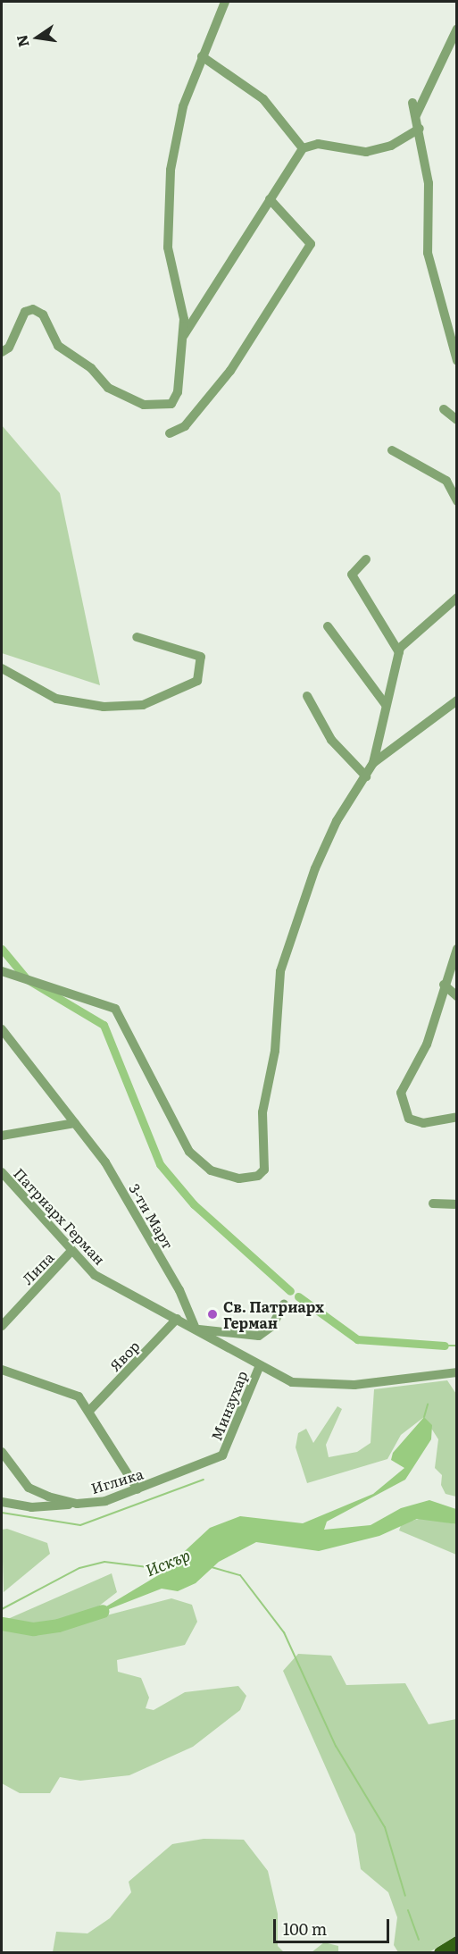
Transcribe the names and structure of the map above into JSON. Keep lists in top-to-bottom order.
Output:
{
  "streets": {
    "street": [
      "Патриарх Герман",
      "3-ти Март",
      "Липа",
      "Явор",
      "Минзухар",
      "Иглика"
    ]
  },
  "crossings": [
    ["Патриарх Герман", "3-ти Март"],
    ["Патриарх Герман", "Липа"],
    ["Патриарх Герман", "Явор"],
    ["Патриарх Герман", "Минзухар"],
    ["Минзухар", "Иглика"]
  ],
  "water": ["Искър"],
  "places": ["Св. Патриарх Герман"],
  "scale_bar": "100 m",
  "north": "left"
}
